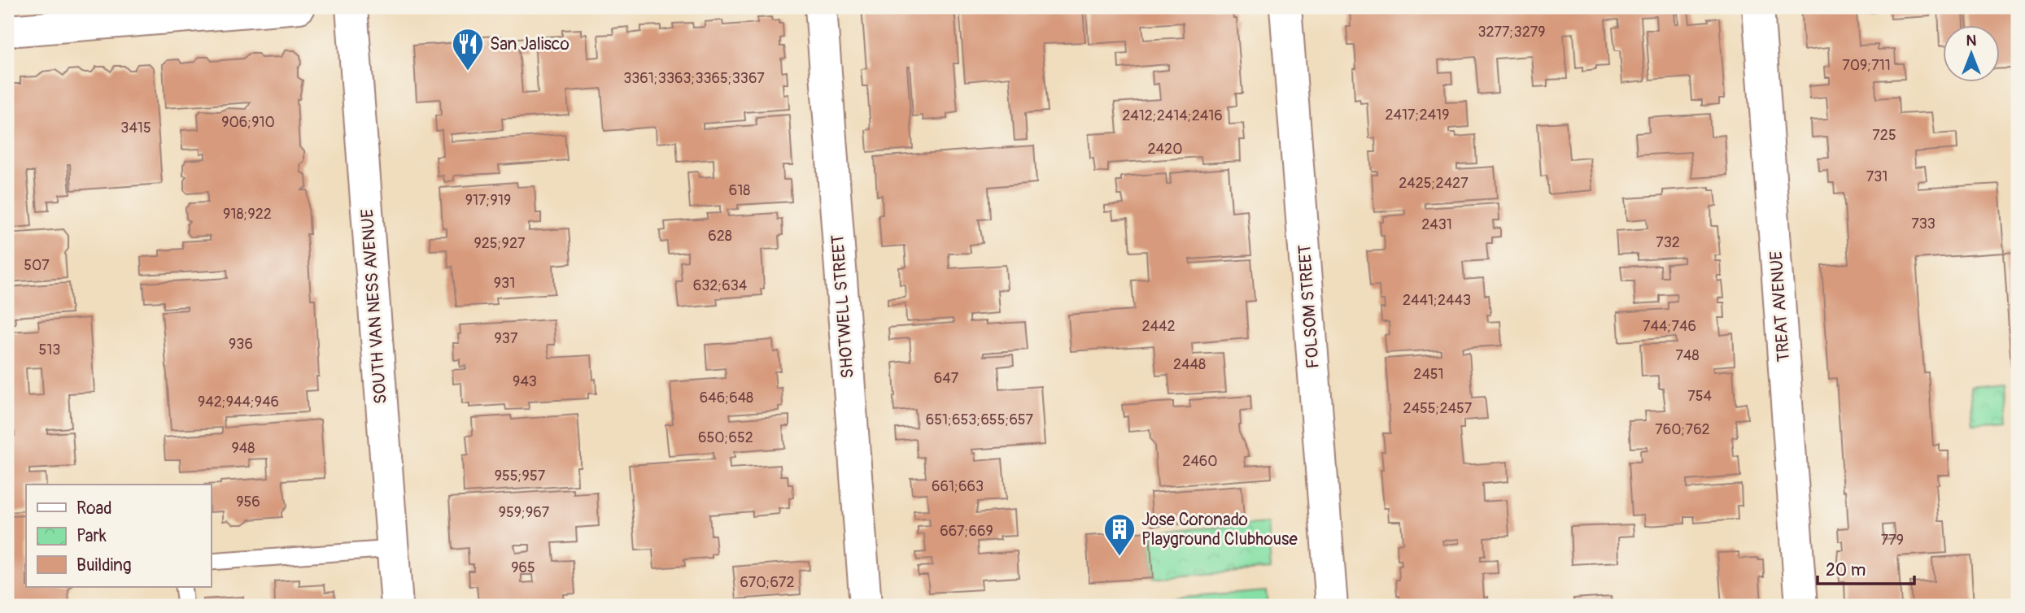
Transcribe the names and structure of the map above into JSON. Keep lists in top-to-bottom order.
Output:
{
  "streets": {
    "street": [
      "SOUTH VAN NESS AVENUE",
      "SHOTWELL STREET",
      "FOLSOM STREET",
      "TREAT AVENUE"
    ]
  },
  "places": {
    "restaurant": ["San Jalisco"],
    "building": ["Jose Coronado Playground Clubhouse"]
  },
  "house_numbers": [
    "3277;3279",
    "709;711",
    "3361;3363;3365;3367",
    "2417;2419",
    "2412;2414;2416",
    "906;910",
    "3415",
    "725",
    "2420",
    "731",
    "2425;2427",
    "618",
    "917;919",
    "918;922",
    "733",
    "2431",
    "628",
    "732",
    "925;927",
    "507",
    "931",
    "632;634",
    "2441;2443",
    "2442",
    "744;746",
    "937",
    "936",
    "513",
    "748",
    "2448",
    "2451",
    "647",
    "943",
    "754",
    "646;648",
    "942;944;946",
    "2455;2457",
    "651;653;655;657",
    "760;762",
    "650;652",
    "948",
    "2460",
    "955;957",
    "661;663",
    "956",
    "959;967",
    "667;669",
    "779",
    "965",
    "670;672"
  ],
  "legend": ["Road", "Park", "Building"],
  "scale_bar": "20 m",
  "north": "top"
}
